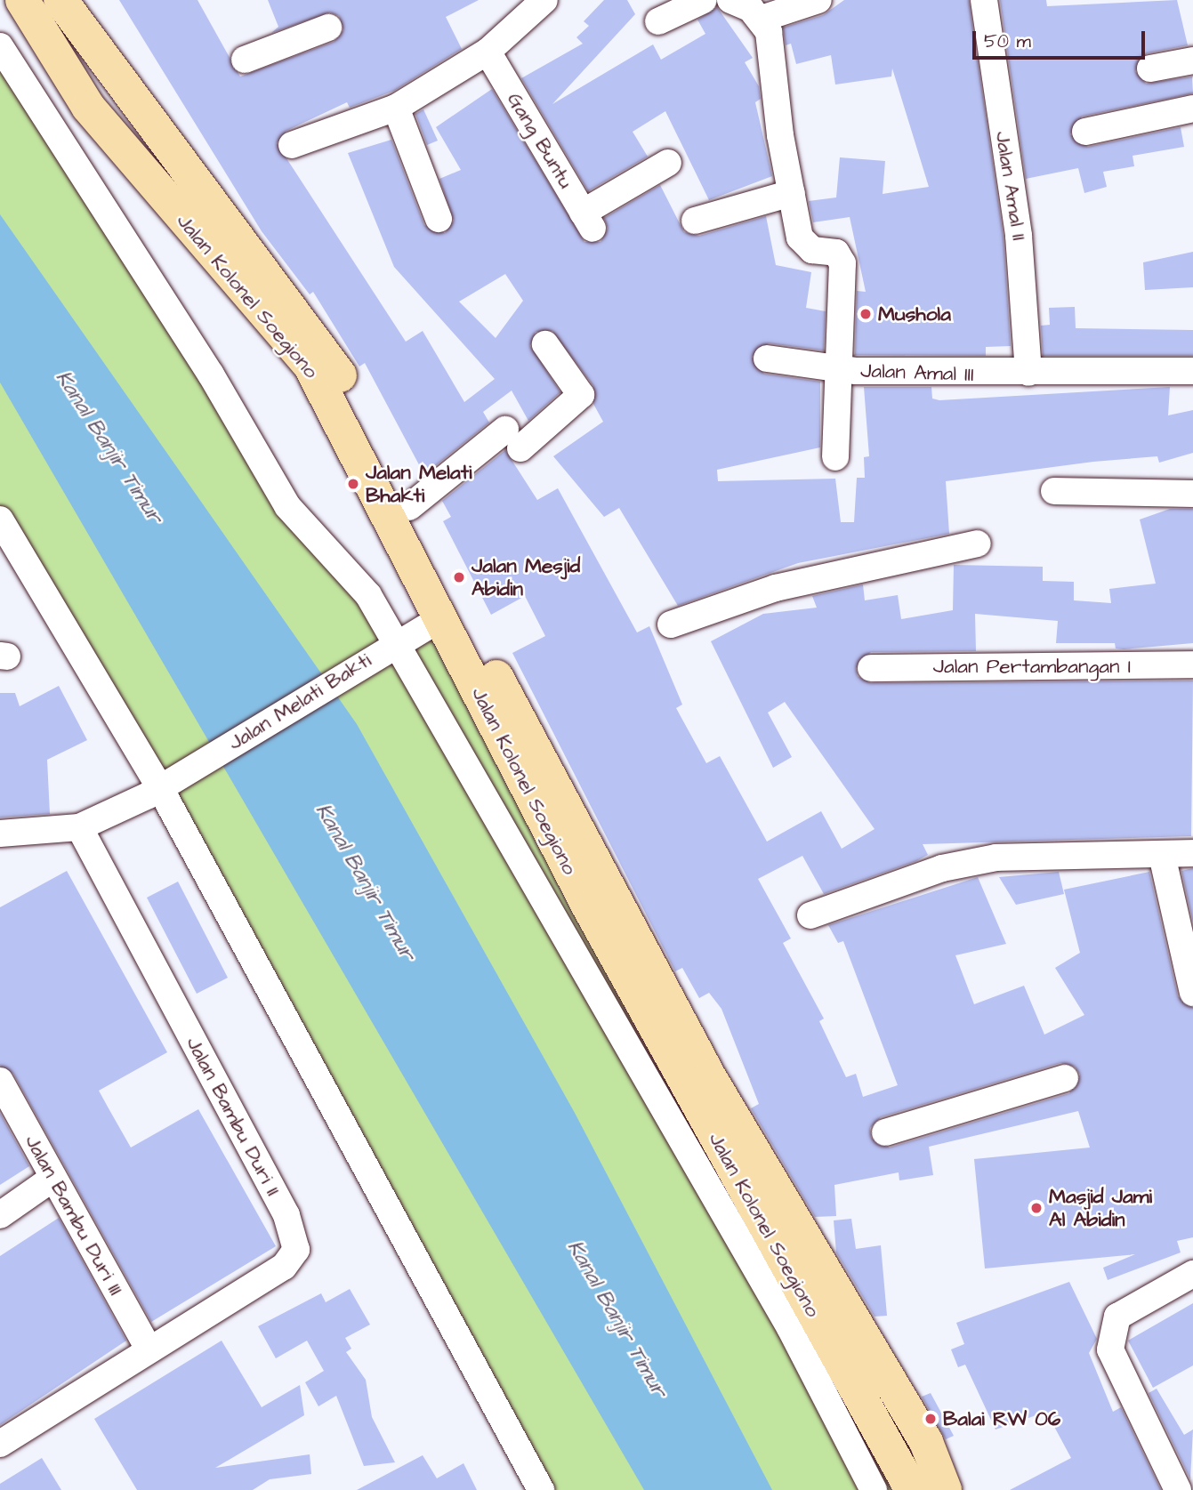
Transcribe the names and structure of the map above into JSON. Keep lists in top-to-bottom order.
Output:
{
  "streets": {
    "main road": ["Jalan Kolonel Soegiono"],
    "street": [
      "Gang Buntu",
      "Jalan Amal II",
      "Jalan Amal III",
      "Jalan Pertambangan I",
      "Jalan Melati Bakti",
      "Jalan Bambu Duri II",
      "Jalan Bambu Duri III"
    ]
  },
  "crossings": [
    ["Jalan Amal II", "Jalan Amal III"],
    ["Jalan Kolonel Soegiono", "Jalan Melati Bakti"],
    ["Jalan Melati Bakti", "Jalan Bambu Duri II"],
    ["Jalan Bambu Duri II", "Jalan Bambu Duri III"]
  ],
  "water": ["Kanal Banjir Timur"],
  "places": [
    "Mushola",
    "Jalan Melati Bhakti",
    "Jalan Mesjid Abidin",
    "Masjid Jami Al Abidin",
    "Balai RW 06"
  ],
  "scale_bar": "50 m"
}
